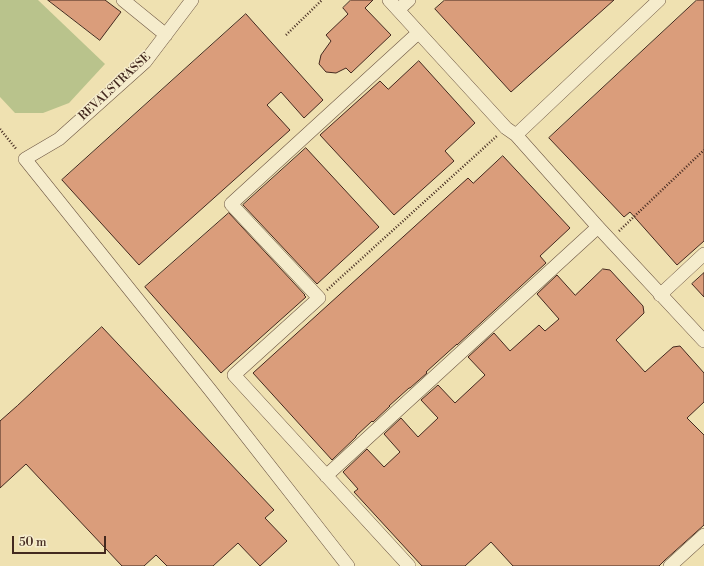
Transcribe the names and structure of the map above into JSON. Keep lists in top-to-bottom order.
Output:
{
  "streets": {
    "street": ["REVALSTRASSE"]
  },
  "scale_bar": "50 m"
}
